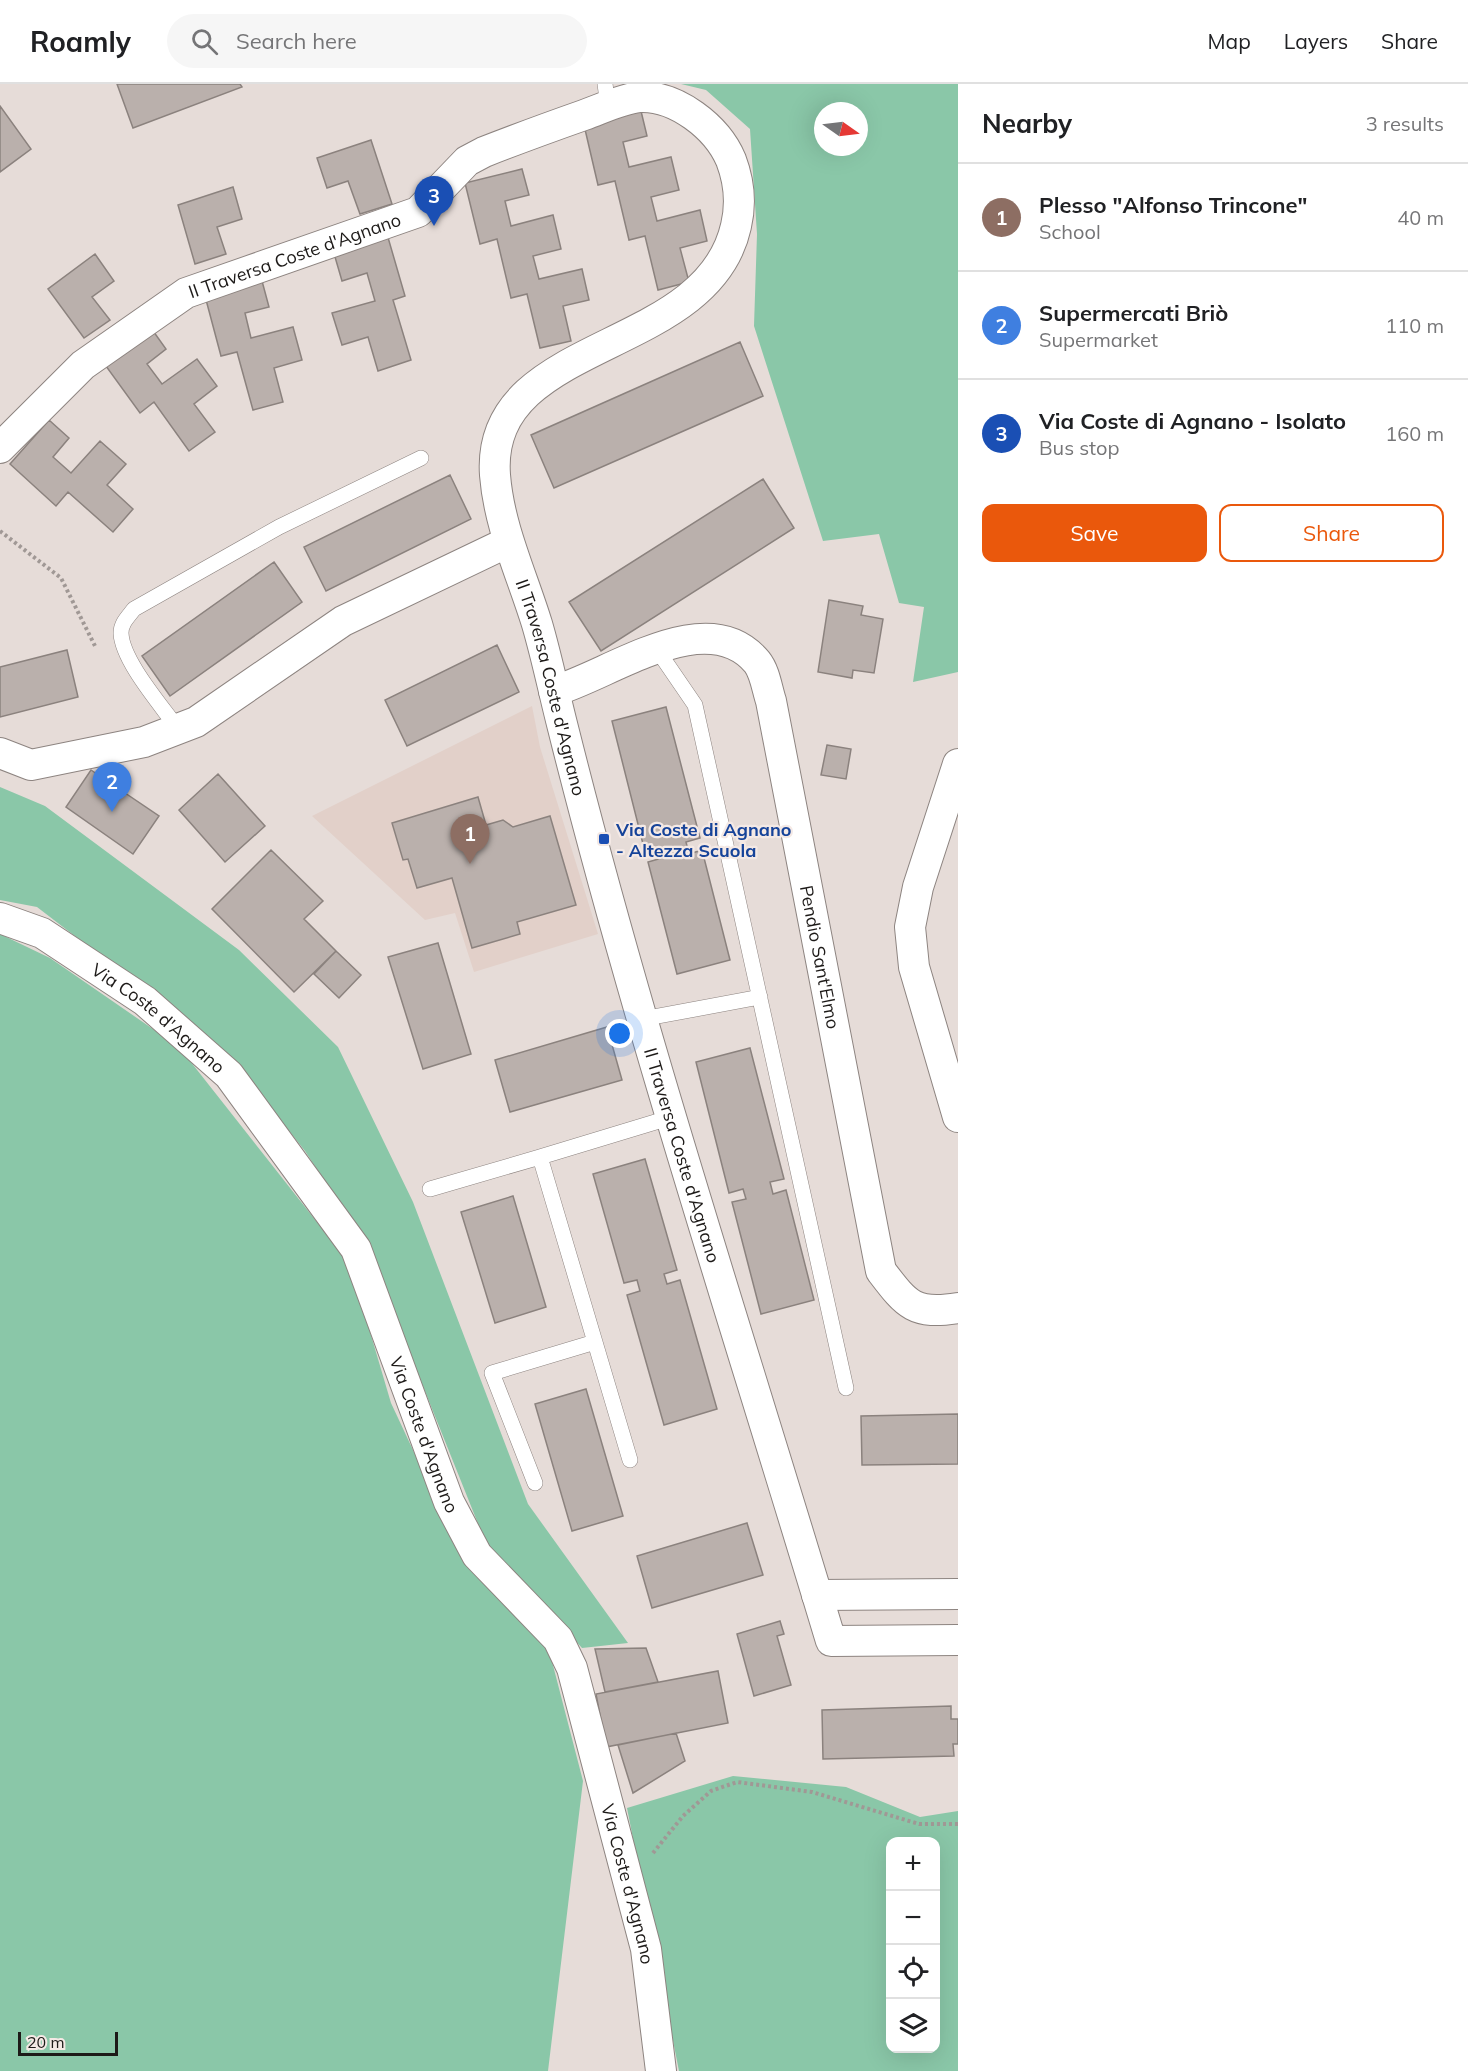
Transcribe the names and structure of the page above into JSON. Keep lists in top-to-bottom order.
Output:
{
  "streets": {
    "street": ["II Traversa Coste d'Agnano", "Pendio Sant'Elmo", "Via Coste d'Agnano"]
  },
  "crossings": [
    ["II Traversa Coste d'Agnano", "Pendio Sant'Elmo"]
  ],
  "places": {
    "transit": ["Via Coste di Agnano - Altezza Scuola"]
  },
  "scale_bar": "20 m",
  "north": "right",
  "page": {
    "header": "Roamly",
    "search": "Search here",
    "nav": ["Map", "Layers", "Share"],
    "heading": ["Nearby", "3 results"],
    "list": [
      {
        "mark": "1",
        "name": "Plesso \"Alfonso Trincone\"",
        "note": "School",
        "value": "40 m"
      },
      {
        "mark": "2",
        "name": "Supermercati Briò",
        "note": "Supermarket",
        "value": "110 m"
      },
      {
        "mark": "3",
        "name": "Via Coste di Agnano - Isolato",
        "note": "Bus stop",
        "value": "160 m"
      }
    ],
    "pins": ["3", "2", "1"],
    "buttons": ["Save", "Share"],
    "map_buttons": ["+", "−"],
    "scale": "20 m"
  }
}
